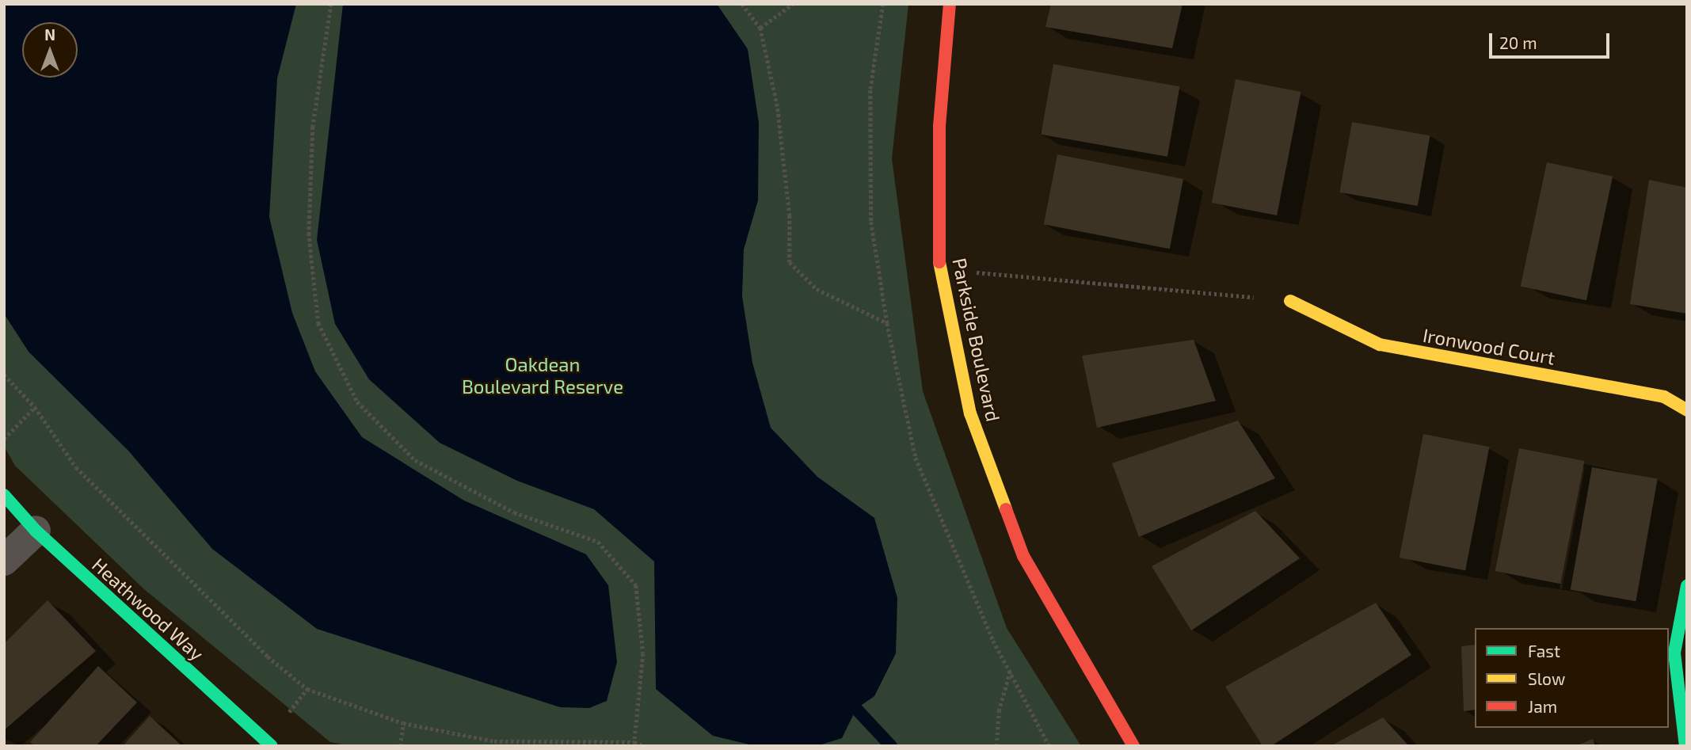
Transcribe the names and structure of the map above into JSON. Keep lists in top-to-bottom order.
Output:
{
  "streets": {
    "street": ["Parkside Boulevard", "Ironwood Court", "Heathwood Way"]
  },
  "parks": ["Oakdean Boulevard Reserve"],
  "legend": ["Fast", "Slow", "Jam"],
  "scale_bar": "20 m",
  "north": "top"
}
